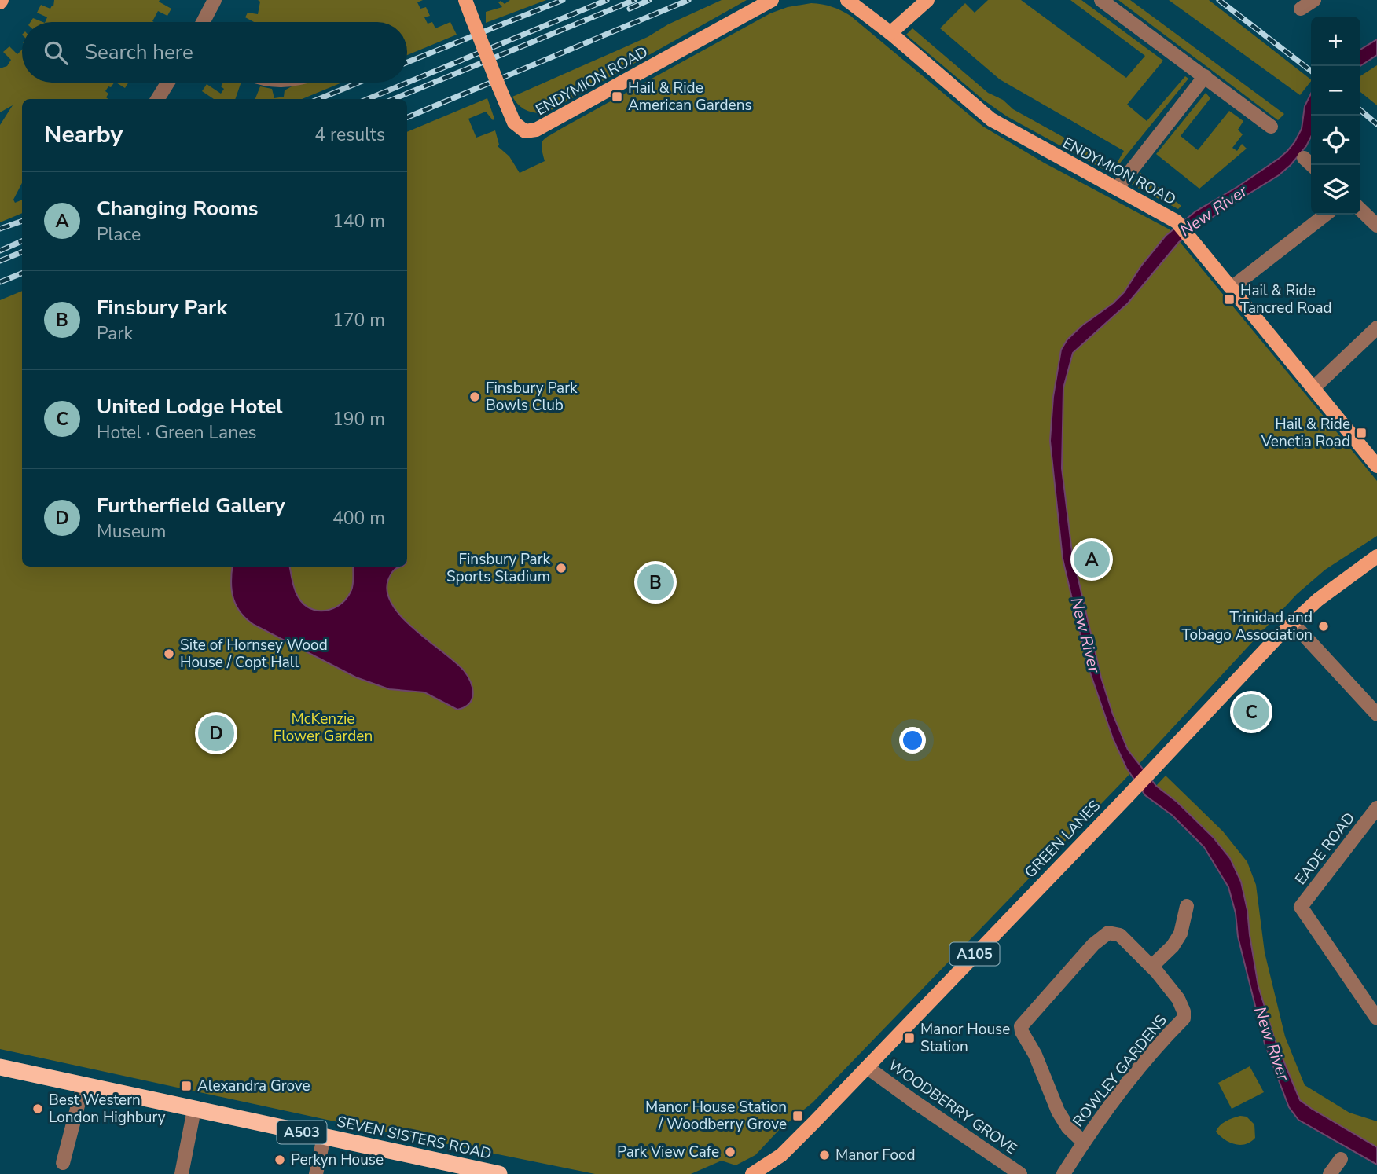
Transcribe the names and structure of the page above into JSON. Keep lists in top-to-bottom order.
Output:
{
  "streets": {
    "highway": ["A503", "SEVEN SISTERS ROAD"],
    "main road": ["ENDYMION ROAD", "GREEN LANES", "A105"],
    "street": ["EADE ROAD", "ROWLEY GARDENS", "WOODBERRY GROVE"]
  },
  "crossings": [
    ["GREEN LANES", "WOODBERRY GROVE"]
  ],
  "water": ["New River"],
  "parks": ["McKenzie Flower Garden"],
  "places": {
    "transit": [
      "Hail & Ride American Gardens",
      "Hail & Ride Tancred Road",
      "Hail & Ride Venetia Road",
      "Manor House Station",
      "Alexandra Grove",
      "Manor House Station / Woodberry Grove"
    ],
    "other": [
      "Finsbury Park Bowls Club",
      "Finsbury Park Sports Stadium",
      "Trinidad and Tobago Association",
      "Site of Hornsey Wood House / Copt Hall",
      "Best Western London Highbury",
      "Park View Cafe",
      "Manor Food",
      "Perkyn House"
    ]
  },
  "page": {
    "map_buttons": ["+", "−"],
    "search": "Search here",
    "heading": ["Nearby", "4 results"],
    "list": [
      {
        "mark": "A",
        "name": "Changing Rooms",
        "note": "Place",
        "value": "140 m"
      },
      {
        "mark": "B",
        "name": "Finsbury Park",
        "note": "Park",
        "value": "170 m"
      },
      {
        "mark": "C",
        "name": "United Lodge Hotel",
        "note": "Hotel · Green Lanes",
        "value": "190 m"
      },
      {
        "mark": "D",
        "name": "Furtherfield Gallery",
        "note": "Museum",
        "value": "400 m"
      }
    ],
    "pins": [
      "A",
      "B",
      "C",
      "D"
    ]
  }
}
